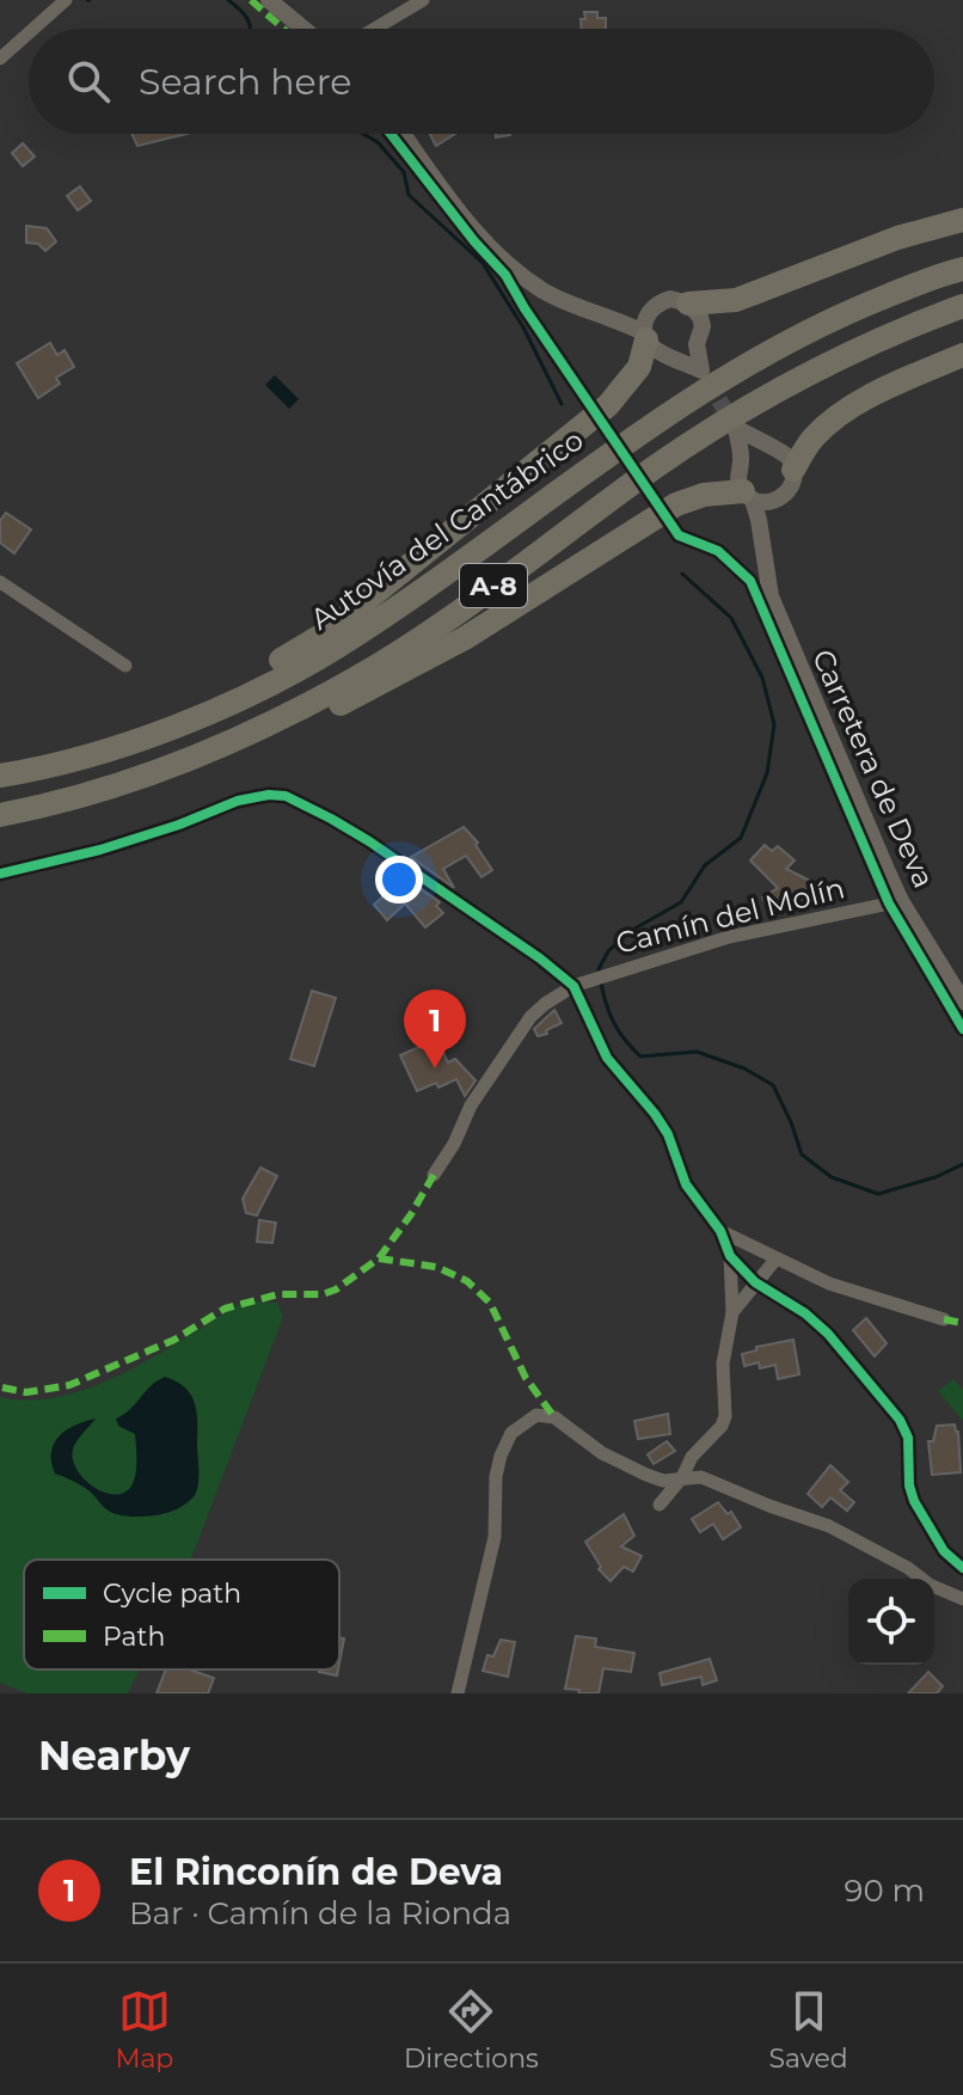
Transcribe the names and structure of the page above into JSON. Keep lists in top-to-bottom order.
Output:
{
  "streets": {
    "highway": ["Autovía del Cantábrico", "A-8"],
    "street": ["Carretera de Deva", "Camín del Molín"]
  },
  "crossings": [
    ["Carretera de Deva", "Camín del Molín"]
  ],
  "legend": ["Cycle path", "Path"],
  "page": {
    "search": "Search here",
    "pins": "1",
    "heading": "Nearby",
    "list": [
      {
        "mark": "1",
        "name": "El Rinconín de Deva",
        "note": "Bar · Camín de la Rionda",
        "value": "90 m"
      }
    ],
    "nav": ["Map", "Directions", "Saved"]
  }
}
